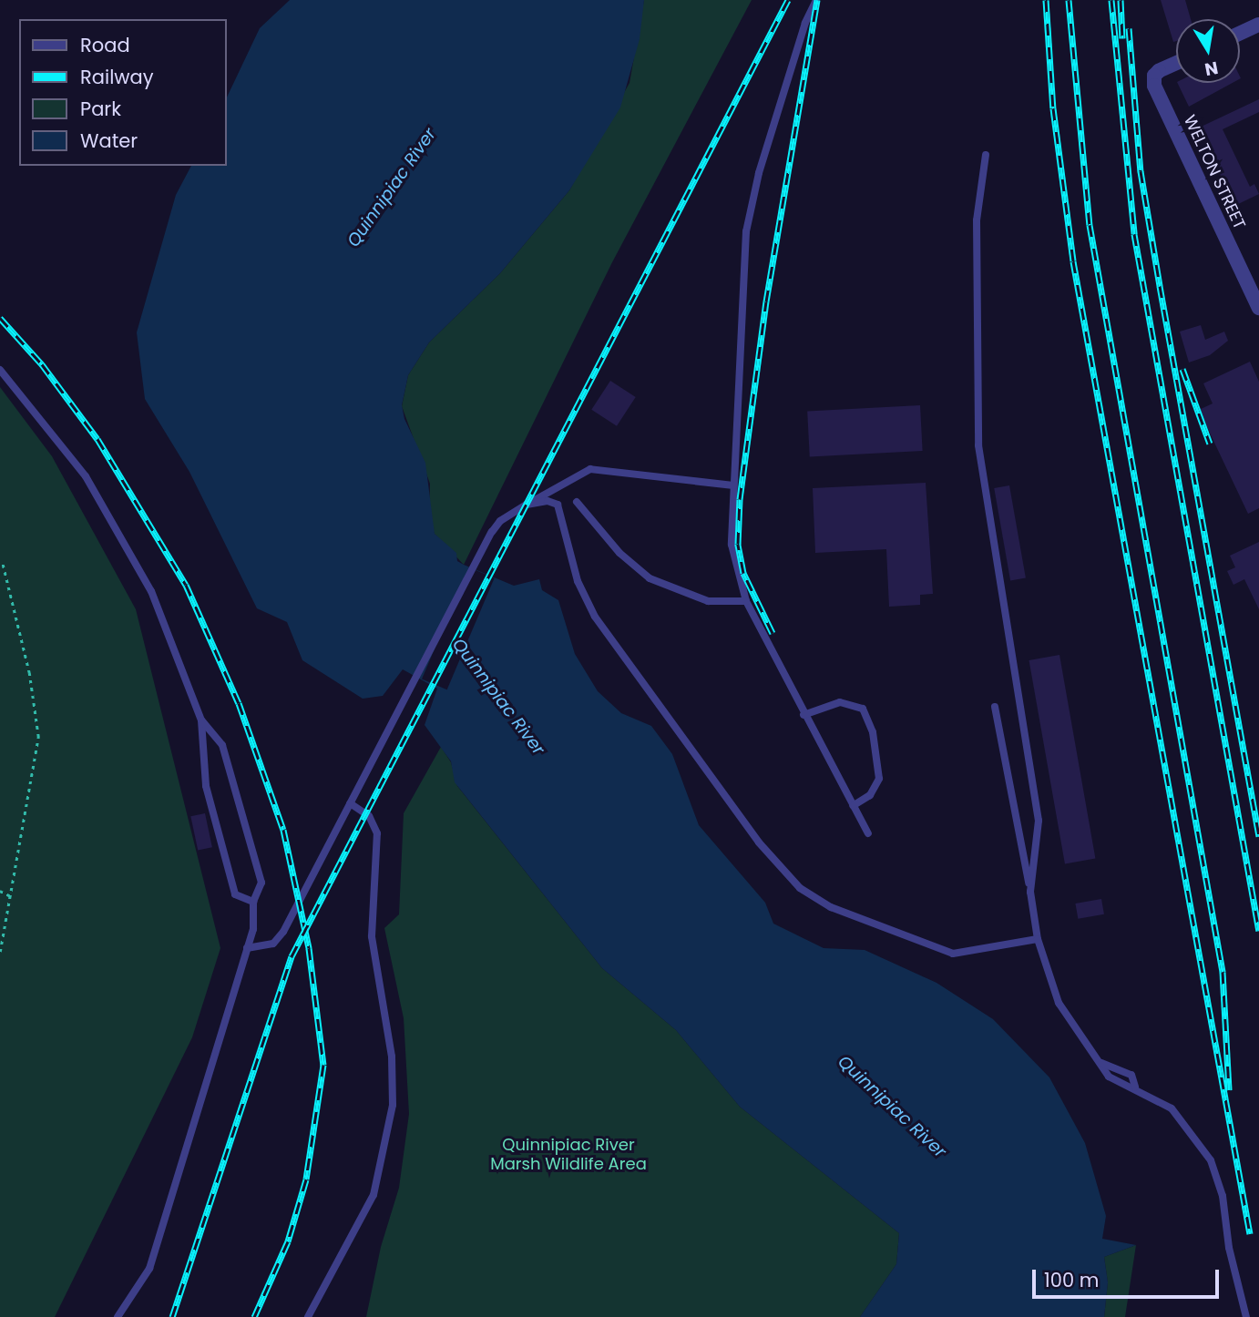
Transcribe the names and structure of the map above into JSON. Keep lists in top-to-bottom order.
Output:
{
  "streets": {
    "street": ["WELTON STREET"]
  },
  "water": ["Quinnipiac River"],
  "parks": ["Quinnipiac River Marsh Wildlife Area"],
  "legend": [
    "Road",
    "Railway",
    "Park",
    "Water"
  ],
  "scale_bar": "100 m",
  "north": "bottom"
}
